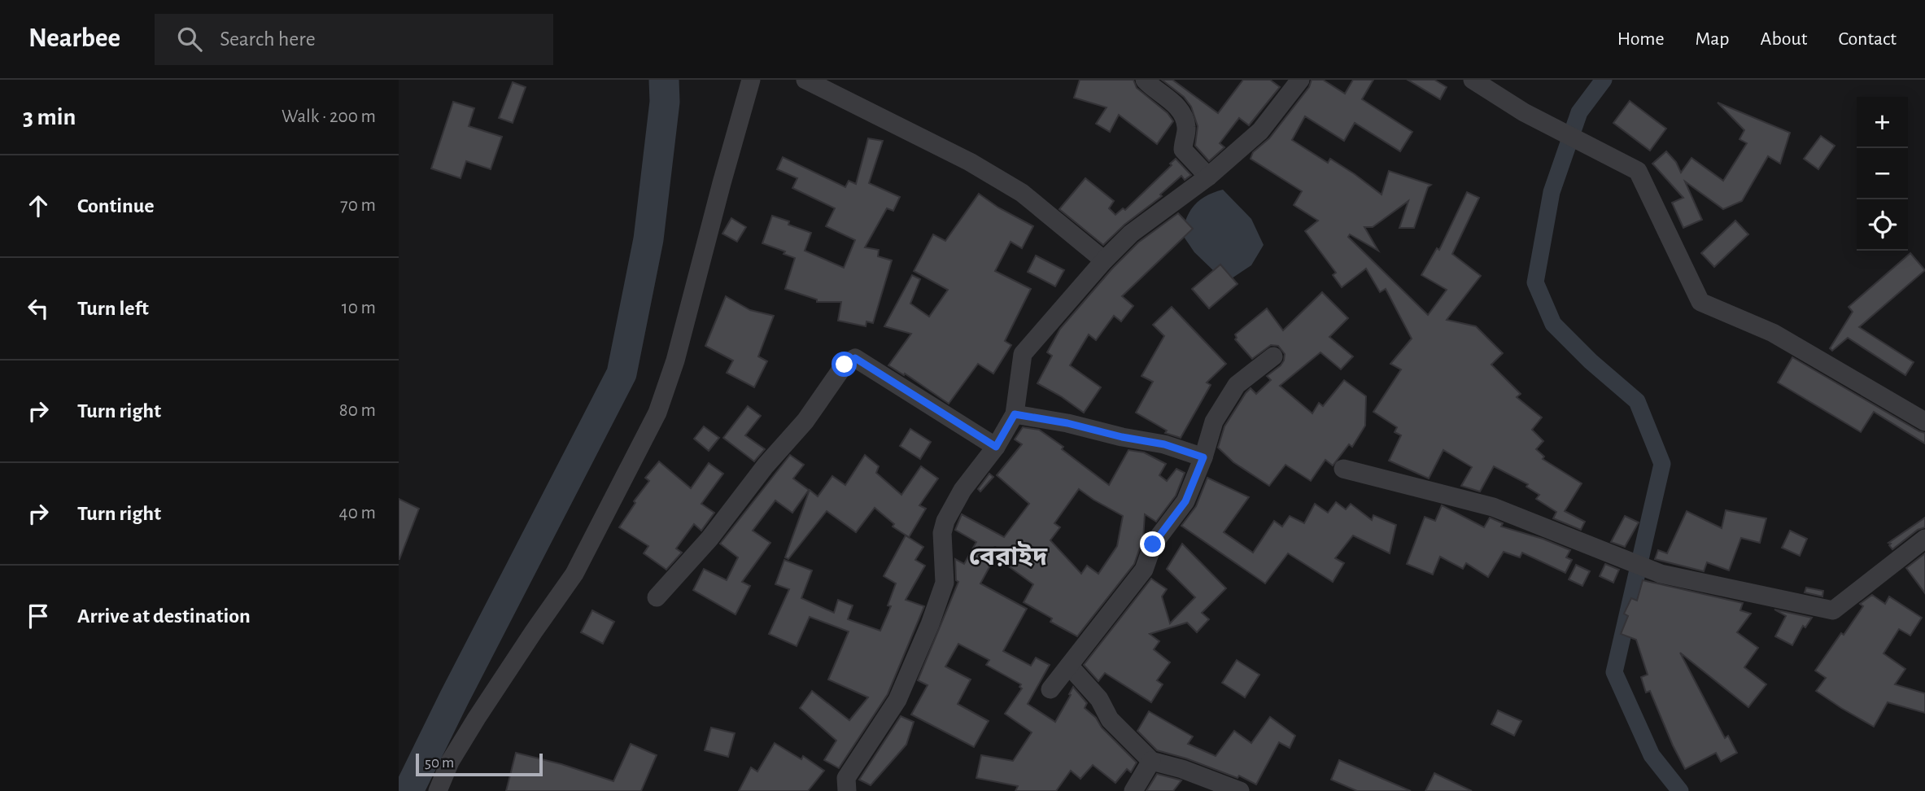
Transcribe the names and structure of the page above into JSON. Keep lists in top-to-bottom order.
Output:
{
  "districts": ["বেরাইদ"],
  "scale_bar": "50 m",
  "page": {
    "header": "Nearbee",
    "search": "Search here",
    "nav": [
      "Home",
      "Map",
      "About",
      "Contact"
    ],
    "heading": ["3 min", "Walk · 200 m"],
    "map_buttons": ["+", "−"],
    "list": [
      ["Continue", "70 m"],
      ["Turn left", "10 m"],
      ["Turn right", "80 m"],
      ["Turn right", "40 m"],
      "Arrive at destination"
    ],
    "scale": "50 m"
  }
}
